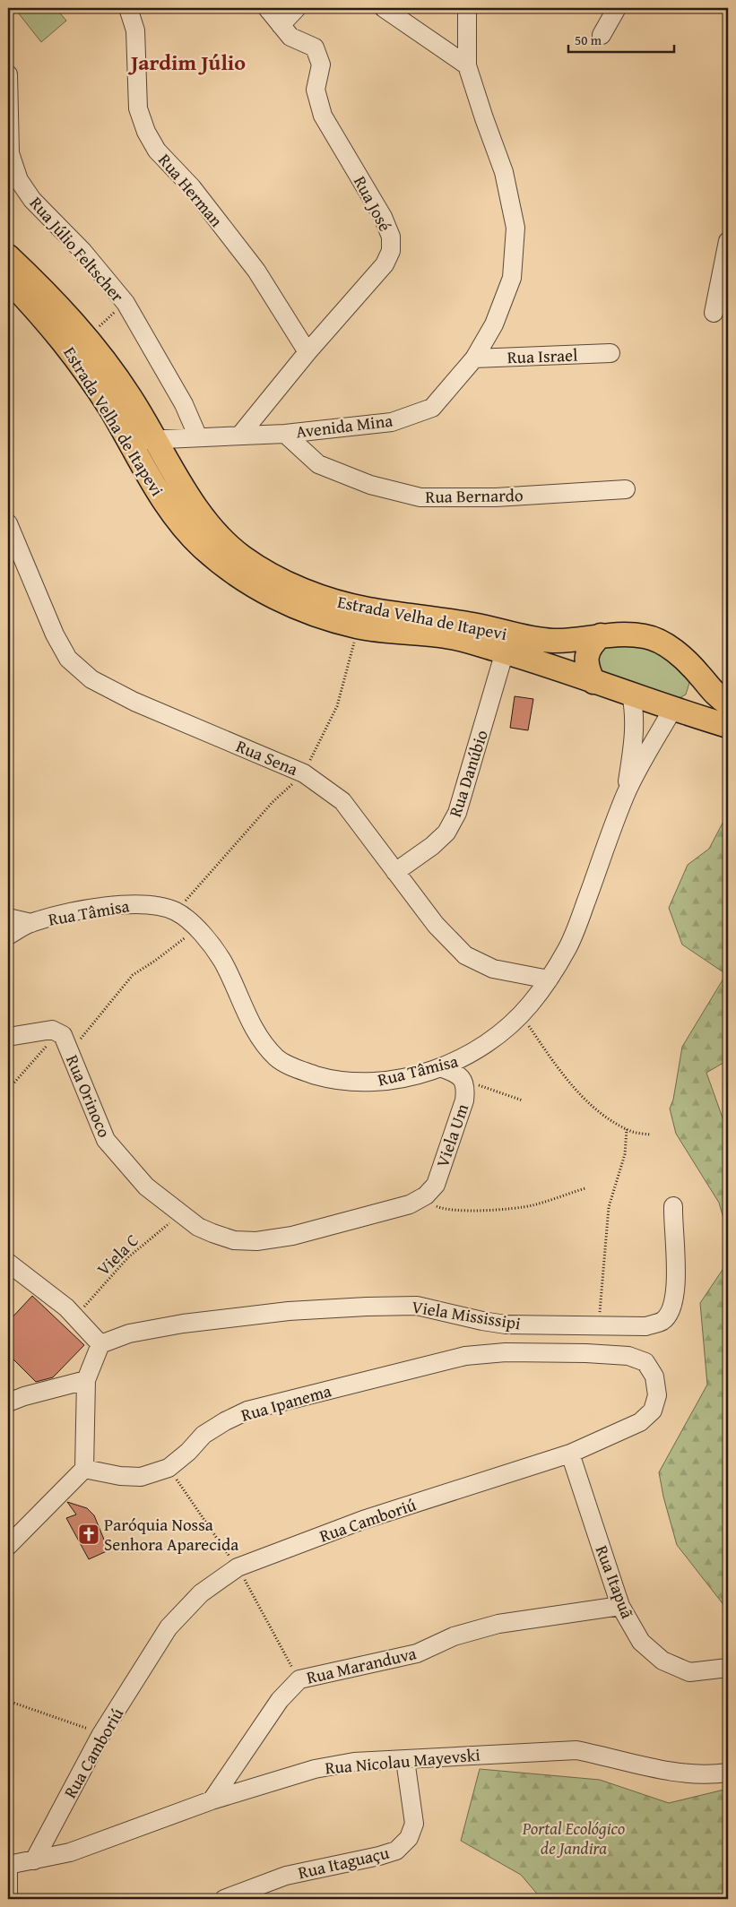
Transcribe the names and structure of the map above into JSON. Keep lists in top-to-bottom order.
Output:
{
  "streets": {
    "main road": ["Estrada Velha de Itapevi"],
    "street": [
      "Rua Herman",
      "Rua José",
      "Rua Júlio Feltscher",
      "Rua Israel",
      "Avenida Mina",
      "Rua Bernardo",
      "Rua Sena",
      "Rua Danúbio",
      "Rua Tâmisa",
      "Rua Orinoco",
      "Viela Um",
      "Viela Mississipi",
      "Rua Ipanema",
      "Rua Camboriú",
      "Rua Itapuã",
      "Rua Maranduva",
      "Rua Nicolau Mayevski",
      "Rua Itaguaçu"
    ],
    "path": ["Viela C"]
  },
  "crossings": [
    ["Rua Herman", "Rua José"],
    ["Rua José", "Avenida Mina"],
    ["Rua Júlio Feltscher", "Avenida Mina"],
    ["Rua Israel", "Avenida Mina"],
    ["Estrada Velha de Itapevi", "Avenida Mina"],
    ["Estrada Velha de Itapevi", "Rua Danúbio"],
    ["Estrada Velha de Itapevi", "Rua Tâmisa"],
    ["Avenida Mina", "Rua Bernardo"],
    ["Rua Sena", "Rua Danúbio"],
    ["Rua Sena", "Rua Tâmisa"],
    ["Rua Tâmisa", "Viela Um"],
    ["Rua Orinoco", "Viela Um"],
    ["Rua Orinoco", "Viela C"],
    ["Rua Ipanema", "Rua Camboriú"],
    ["Rua Camboriú", "Rua Itapuã"],
    ["Rua Camboriú", "Rua Nicolau Mayevski"],
    ["Rua Itapuã", "Rua Maranduva"],
    ["Rua Maranduva", "Rua Nicolau Mayevski"],
    ["Rua Nicolau Mayevski", "Rua Itaguaçu"]
  ],
  "districts": ["Jardim Júlio"],
  "parks": ["Portal Ecológico de Jandira"],
  "places": {
    "church": ["Paróquia Nossa Senhora Aparecida"]
  },
  "scale_bar": "50 m"
}
